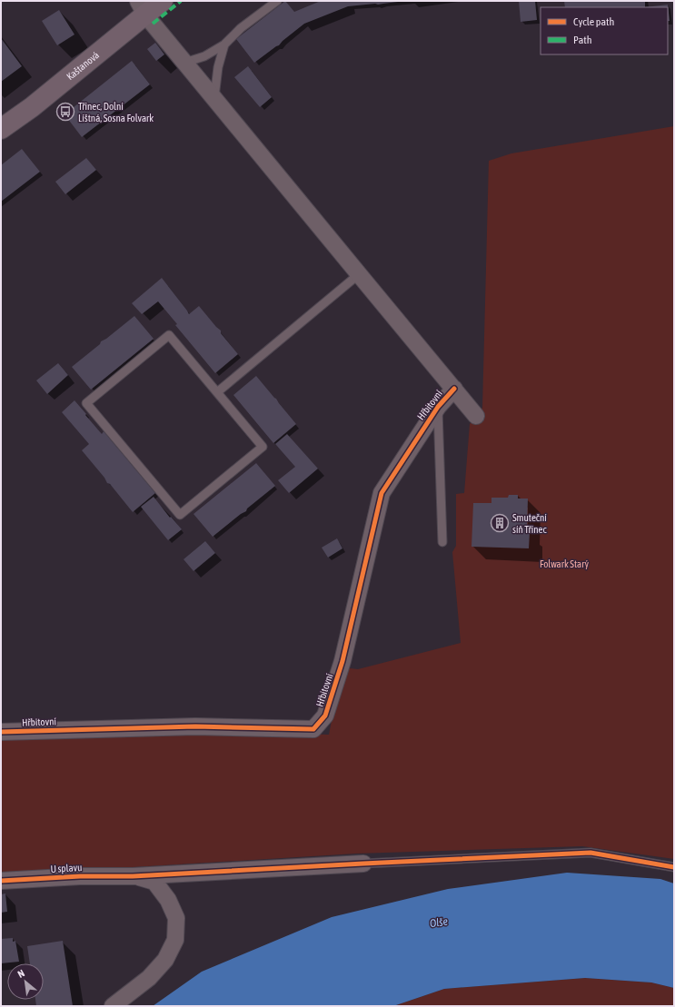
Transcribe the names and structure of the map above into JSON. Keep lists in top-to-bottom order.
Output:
{
  "streets": {
    "street": ["Kaštanová", "Hřbitovní", "U splavu"]
  },
  "water": ["Olše"],
  "parks": ["Folwark Starý"],
  "places": {
    "bus stop": ["Třinec, Dolní Líštná, Sosna Folvark"],
    "building": ["Smuteční síň Třinec"]
  },
  "legend": ["Cycle path", "Path"],
  "north": "top left"
}
